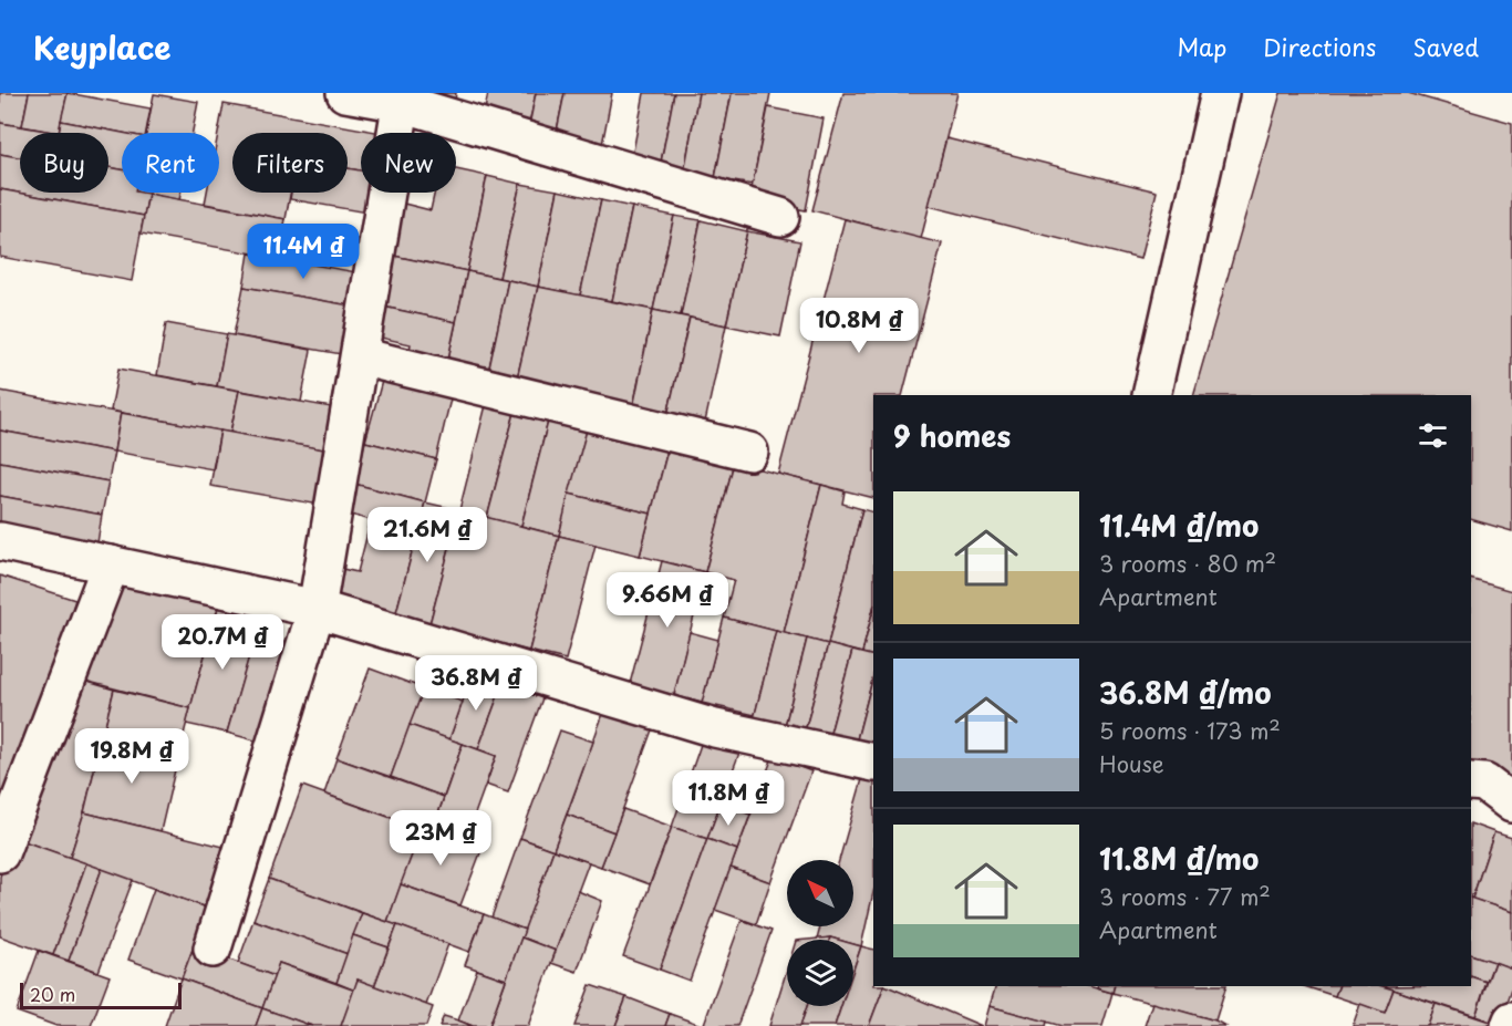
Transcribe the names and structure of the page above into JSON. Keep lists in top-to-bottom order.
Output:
{
  "scale_bar": "20 m",
  "north": "top left",
  "page": {
    "header": "Keyplace",
    "nav": ["Map", "Directions", "Saved"],
    "chip": [
      "Buy",
      "Rent",
      "Filters",
      "New"
    ],
    "price": [
      "11.4M ₫",
      "10.8M ₫",
      "21.6M ₫",
      "9.66M ₫",
      "20.7M ₫",
      "36.8M ₫",
      "19.8M ₫",
      "11.8M ₫",
      "23M ₫"
    ],
    "heading": "9 homes",
    "list": [
      {
        "name": "11.4M ₫/mo",
        "note": "3 rooms · 80 m² · Apartment"
      },
      {
        "name": "36.8M ₫/mo",
        "note": "5 rooms · 173 m² · House"
      },
      {
        "name": "11.8M ₫/mo",
        "note": "3 rooms · 77 m² · Apartment"
      }
    ],
    "scale": "20 m"
  }
}
